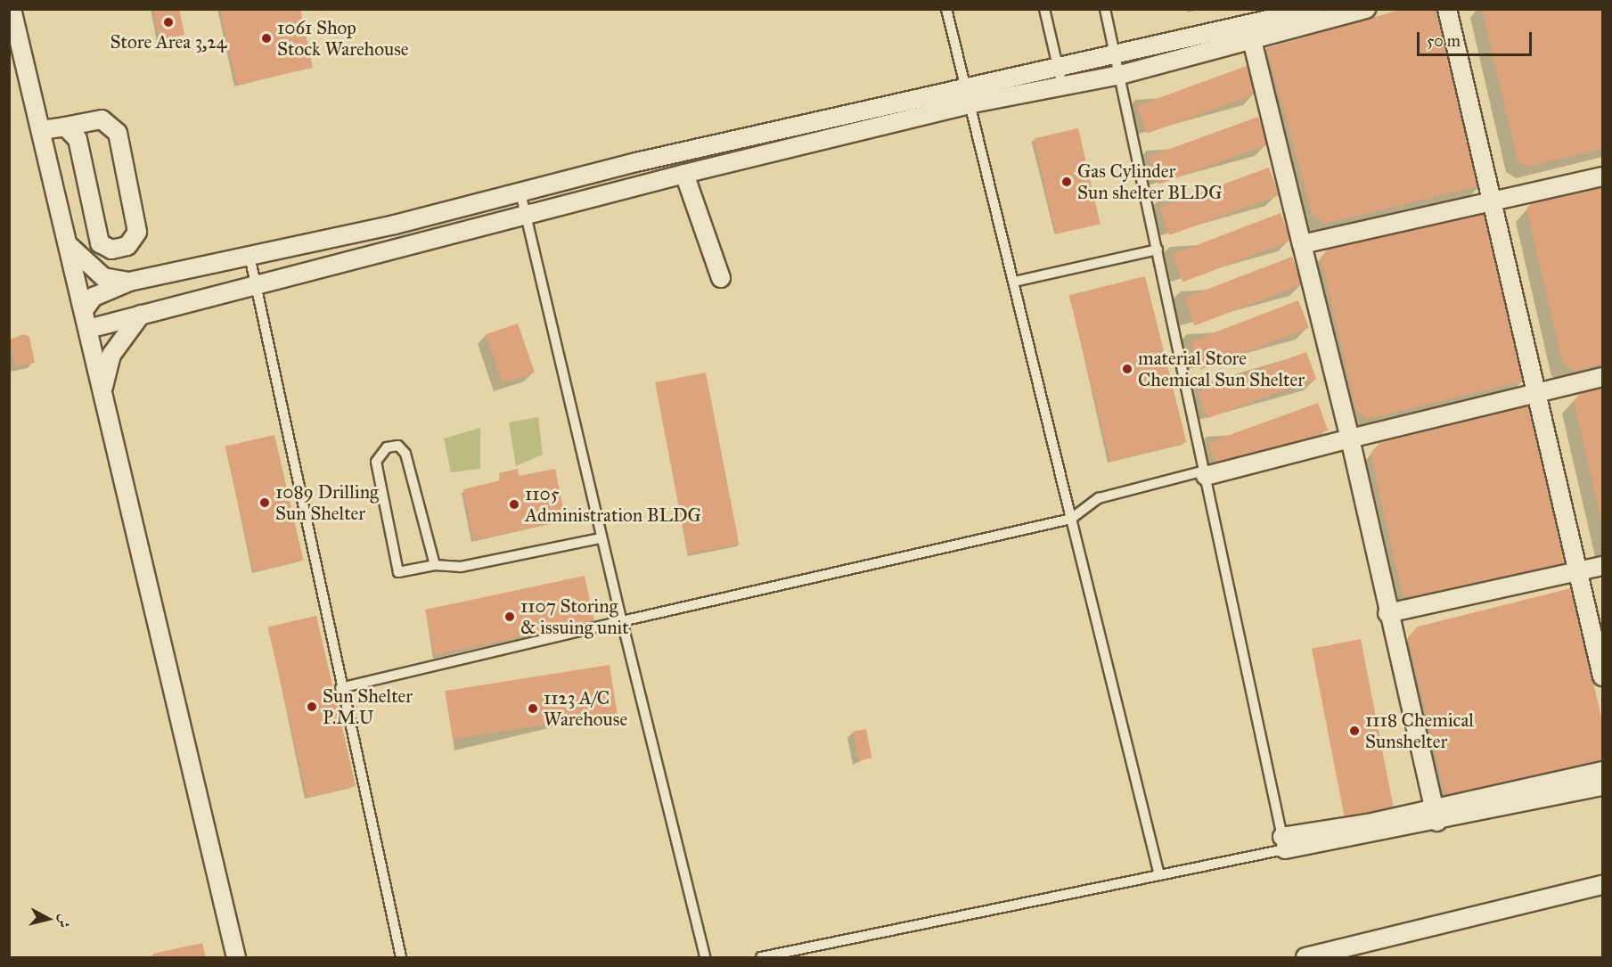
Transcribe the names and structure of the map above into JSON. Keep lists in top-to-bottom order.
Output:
{
  "places": [
    "Store Area 3,24",
    "1061 Shop Stock Warehouse",
    "Gas Cylinder Sun shelter BLDG",
    "material Store Chemical Sun Shelter",
    "1089 Drilling Sun Shelter",
    "1105 Administration BLDG",
    "1107 Storing & issuing unit",
    "Sun Shelter P.M.U",
    "1123 A/C Warehouse",
    "1118 Chemical Sunshelter"
  ],
  "scale_bar": "50 m",
  "north": "right"
}
